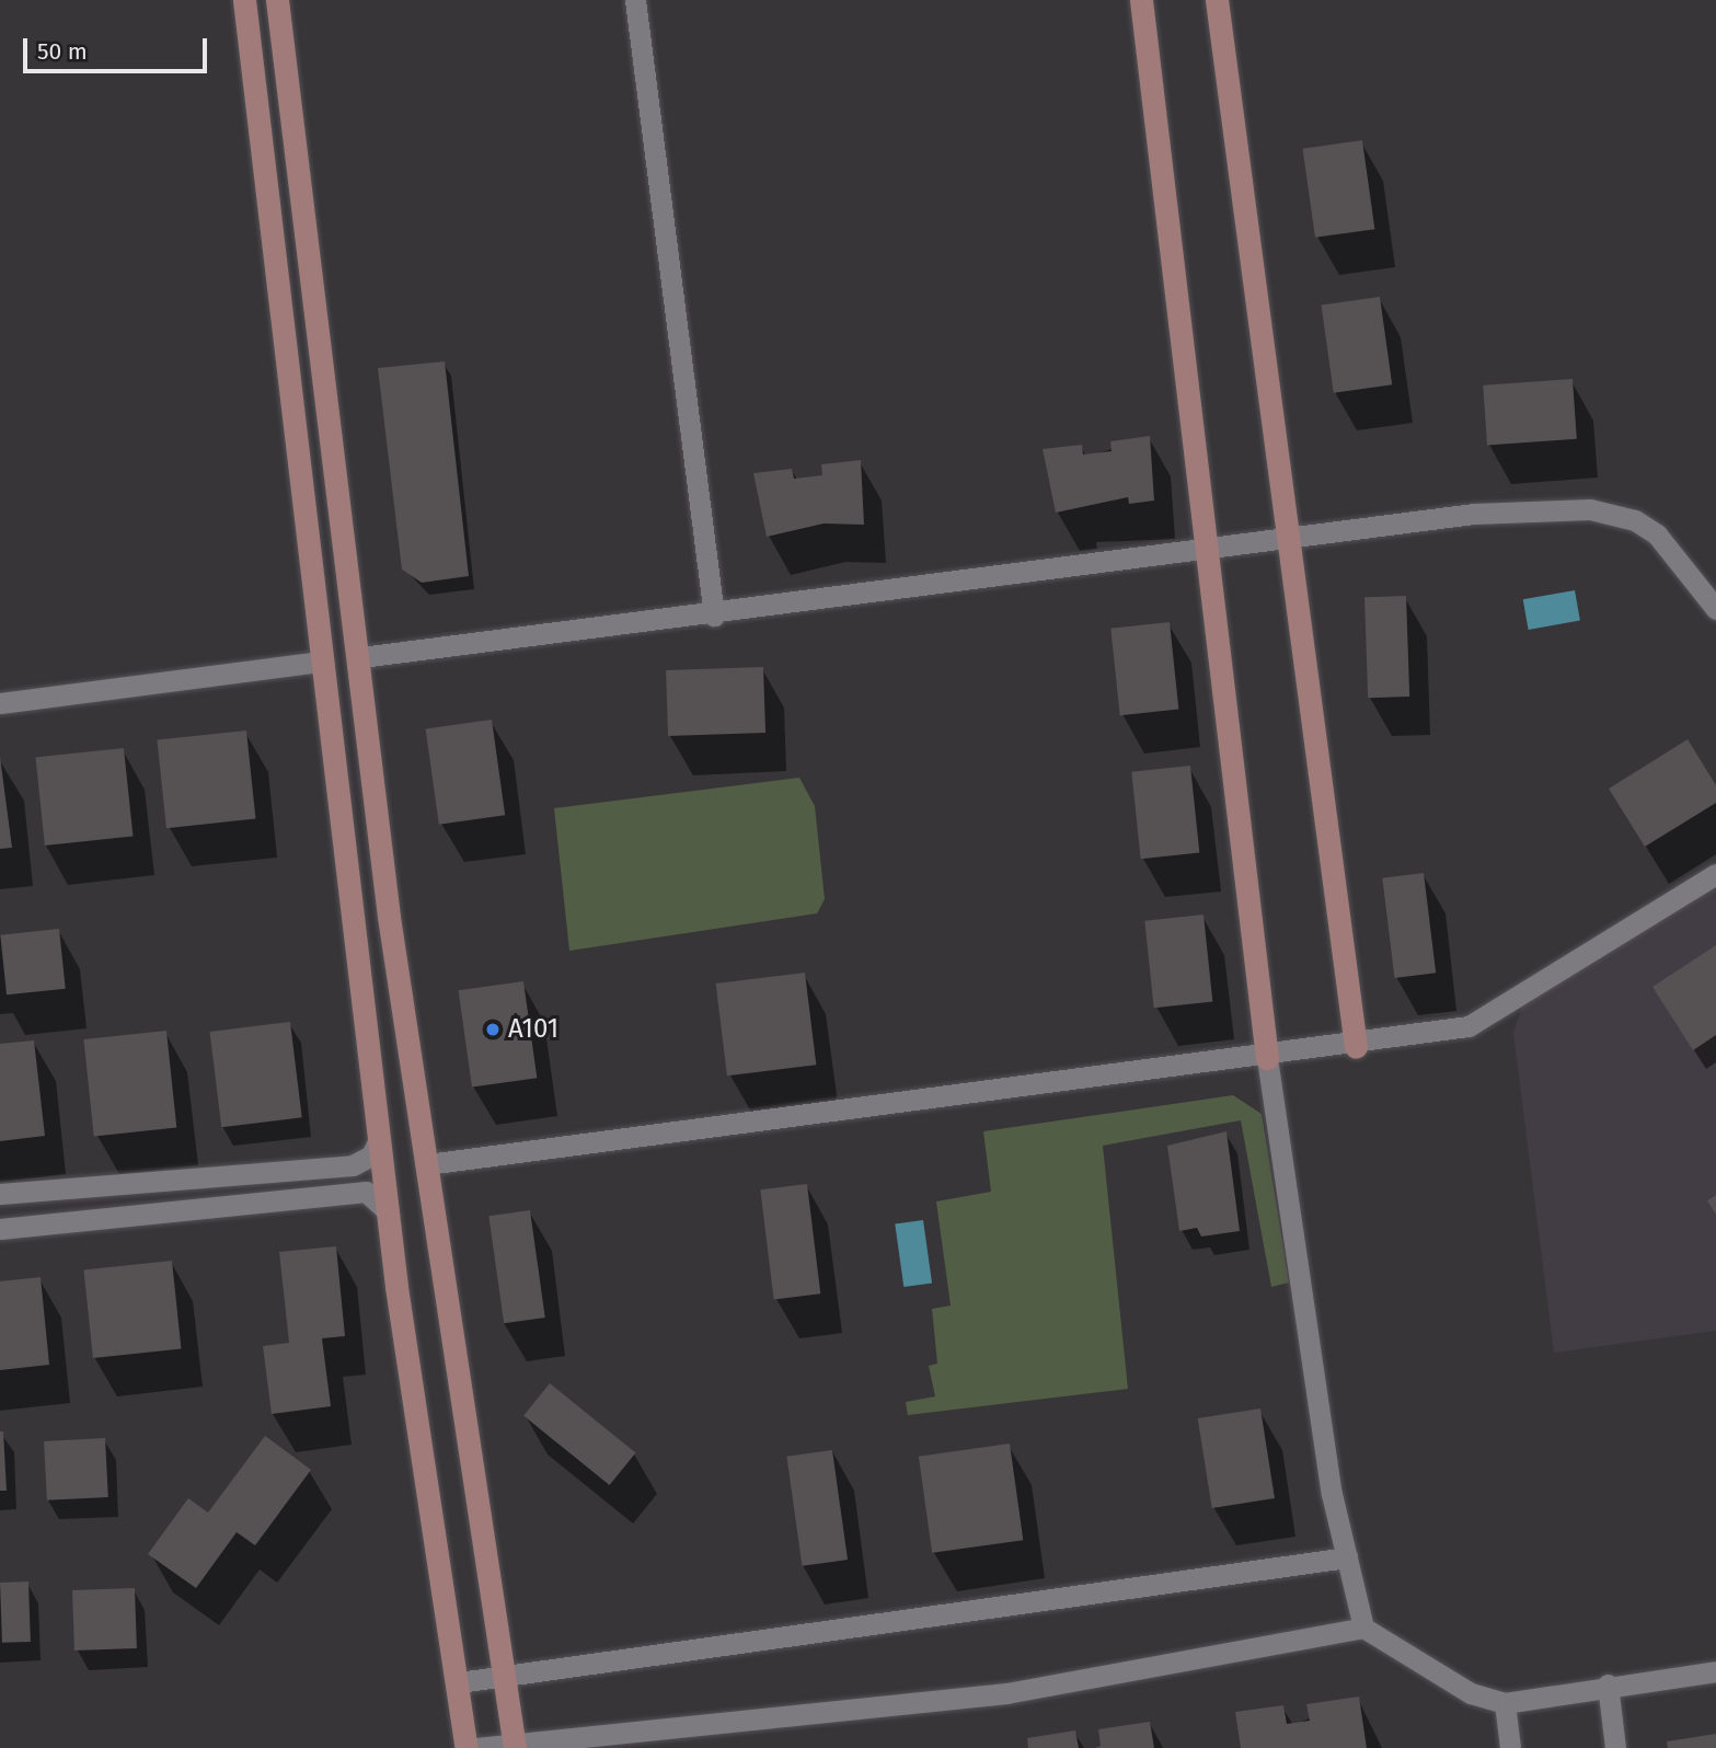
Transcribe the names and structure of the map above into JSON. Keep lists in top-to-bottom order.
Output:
{
  "places": ["A101"],
  "scale_bar": "50 m"
}
